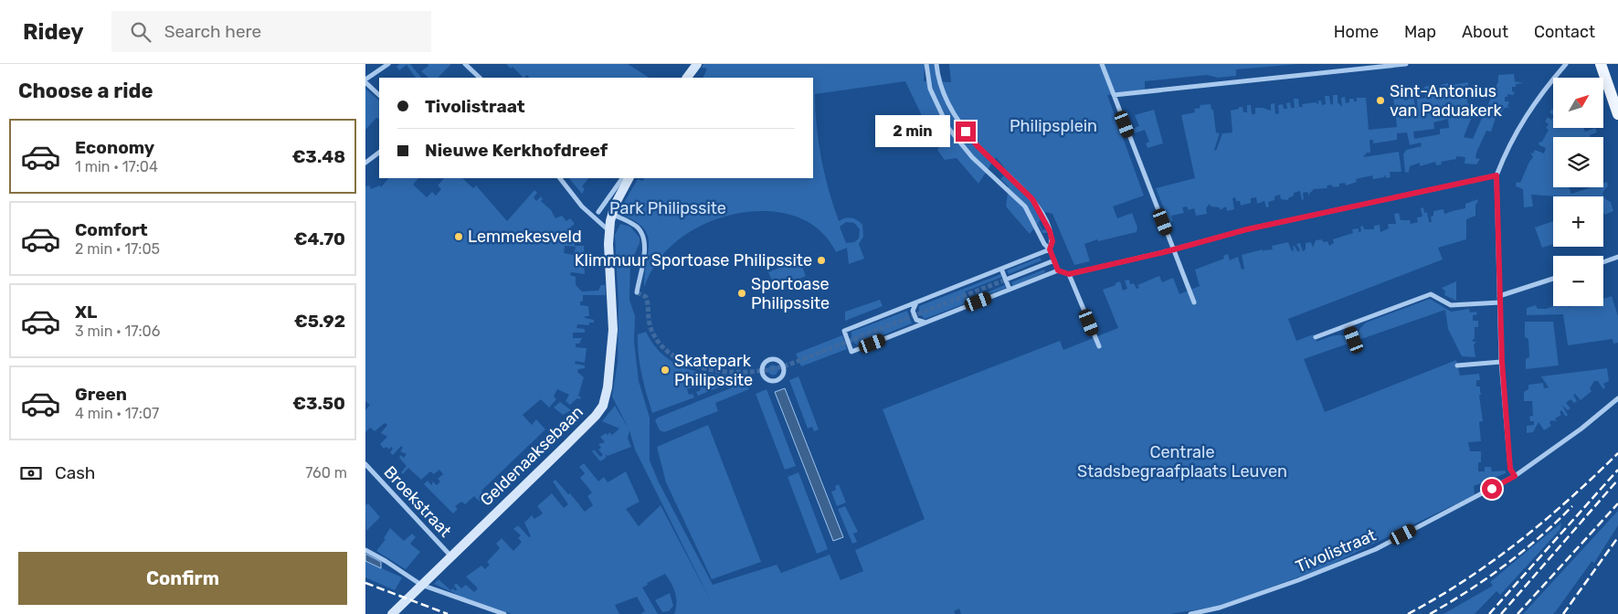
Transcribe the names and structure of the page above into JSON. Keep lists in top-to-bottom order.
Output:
{
  "streets": {
    "street": ["Geldenaaksebaan", "Broekstraat", "Tivolistraat"]
  },
  "crossings": [
    ["Geldenaaksebaan", "Broekstraat"]
  ],
  "parks": ["Philipsplein", "Park Philipssite", "Centrale Stadsbegraafplaats Leuven"],
  "places": [
    "Sint-Antonius van Paduakerk",
    "Lemmekesveld",
    "Klimmuur Sportoase Philipssite",
    "Sportoase Philipssite",
    "Skatepark Philipssite"
  ],
  "north": "top right",
  "page": {
    "header": "Ridey",
    "search": "Search here",
    "nav": [
      "Home",
      "Map",
      "About",
      "Contact"
    ],
    "heading": "Choose a ride",
    "map_buttons": ["+", "−"],
    "banner": ["Tivolistraat", "Nieuwe Kerkhofdreef"],
    "bubble": "2 min",
    "list": [
      {
        "name": "Economy",
        "note": "1 min · 17:04",
        "value": "€3.48"
      },
      {
        "name": "Comfort",
        "note": "2 min · 17:05",
        "value": "€4.70"
      },
      {
        "name": "XL",
        "note": "3 min · 17:06",
        "value": "€5.92"
      },
      {
        "name": "Green",
        "note": "4 min · 17:07",
        "value": "€3.50"
      }
    ],
    "pay": ["Cash", "760 m"],
    "buttons": "Confirm"
  }
}
